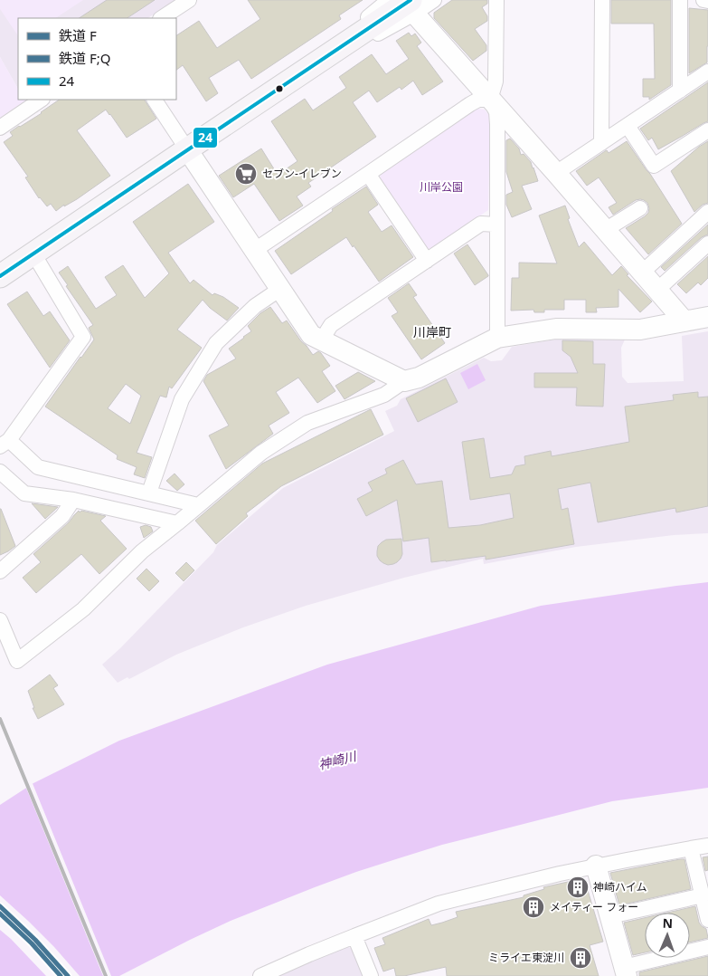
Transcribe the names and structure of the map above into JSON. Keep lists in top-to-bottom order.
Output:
{
  "districts": ["川岸町"],
  "water": ["神崎川"],
  "parks": ["川岸公園"],
  "places": {
    "supermarket": ["セブン-イレブン"],
    "building": ["神崎ハイム", "メイティー フォー", "ミライエ東淀川"]
  },
  "lines": ["transit line 24", "rail line F", "rail line F;Q"],
  "legend": ["鉄道 F", "鉄道 F;Q", "24"],
  "north": "top"
}
